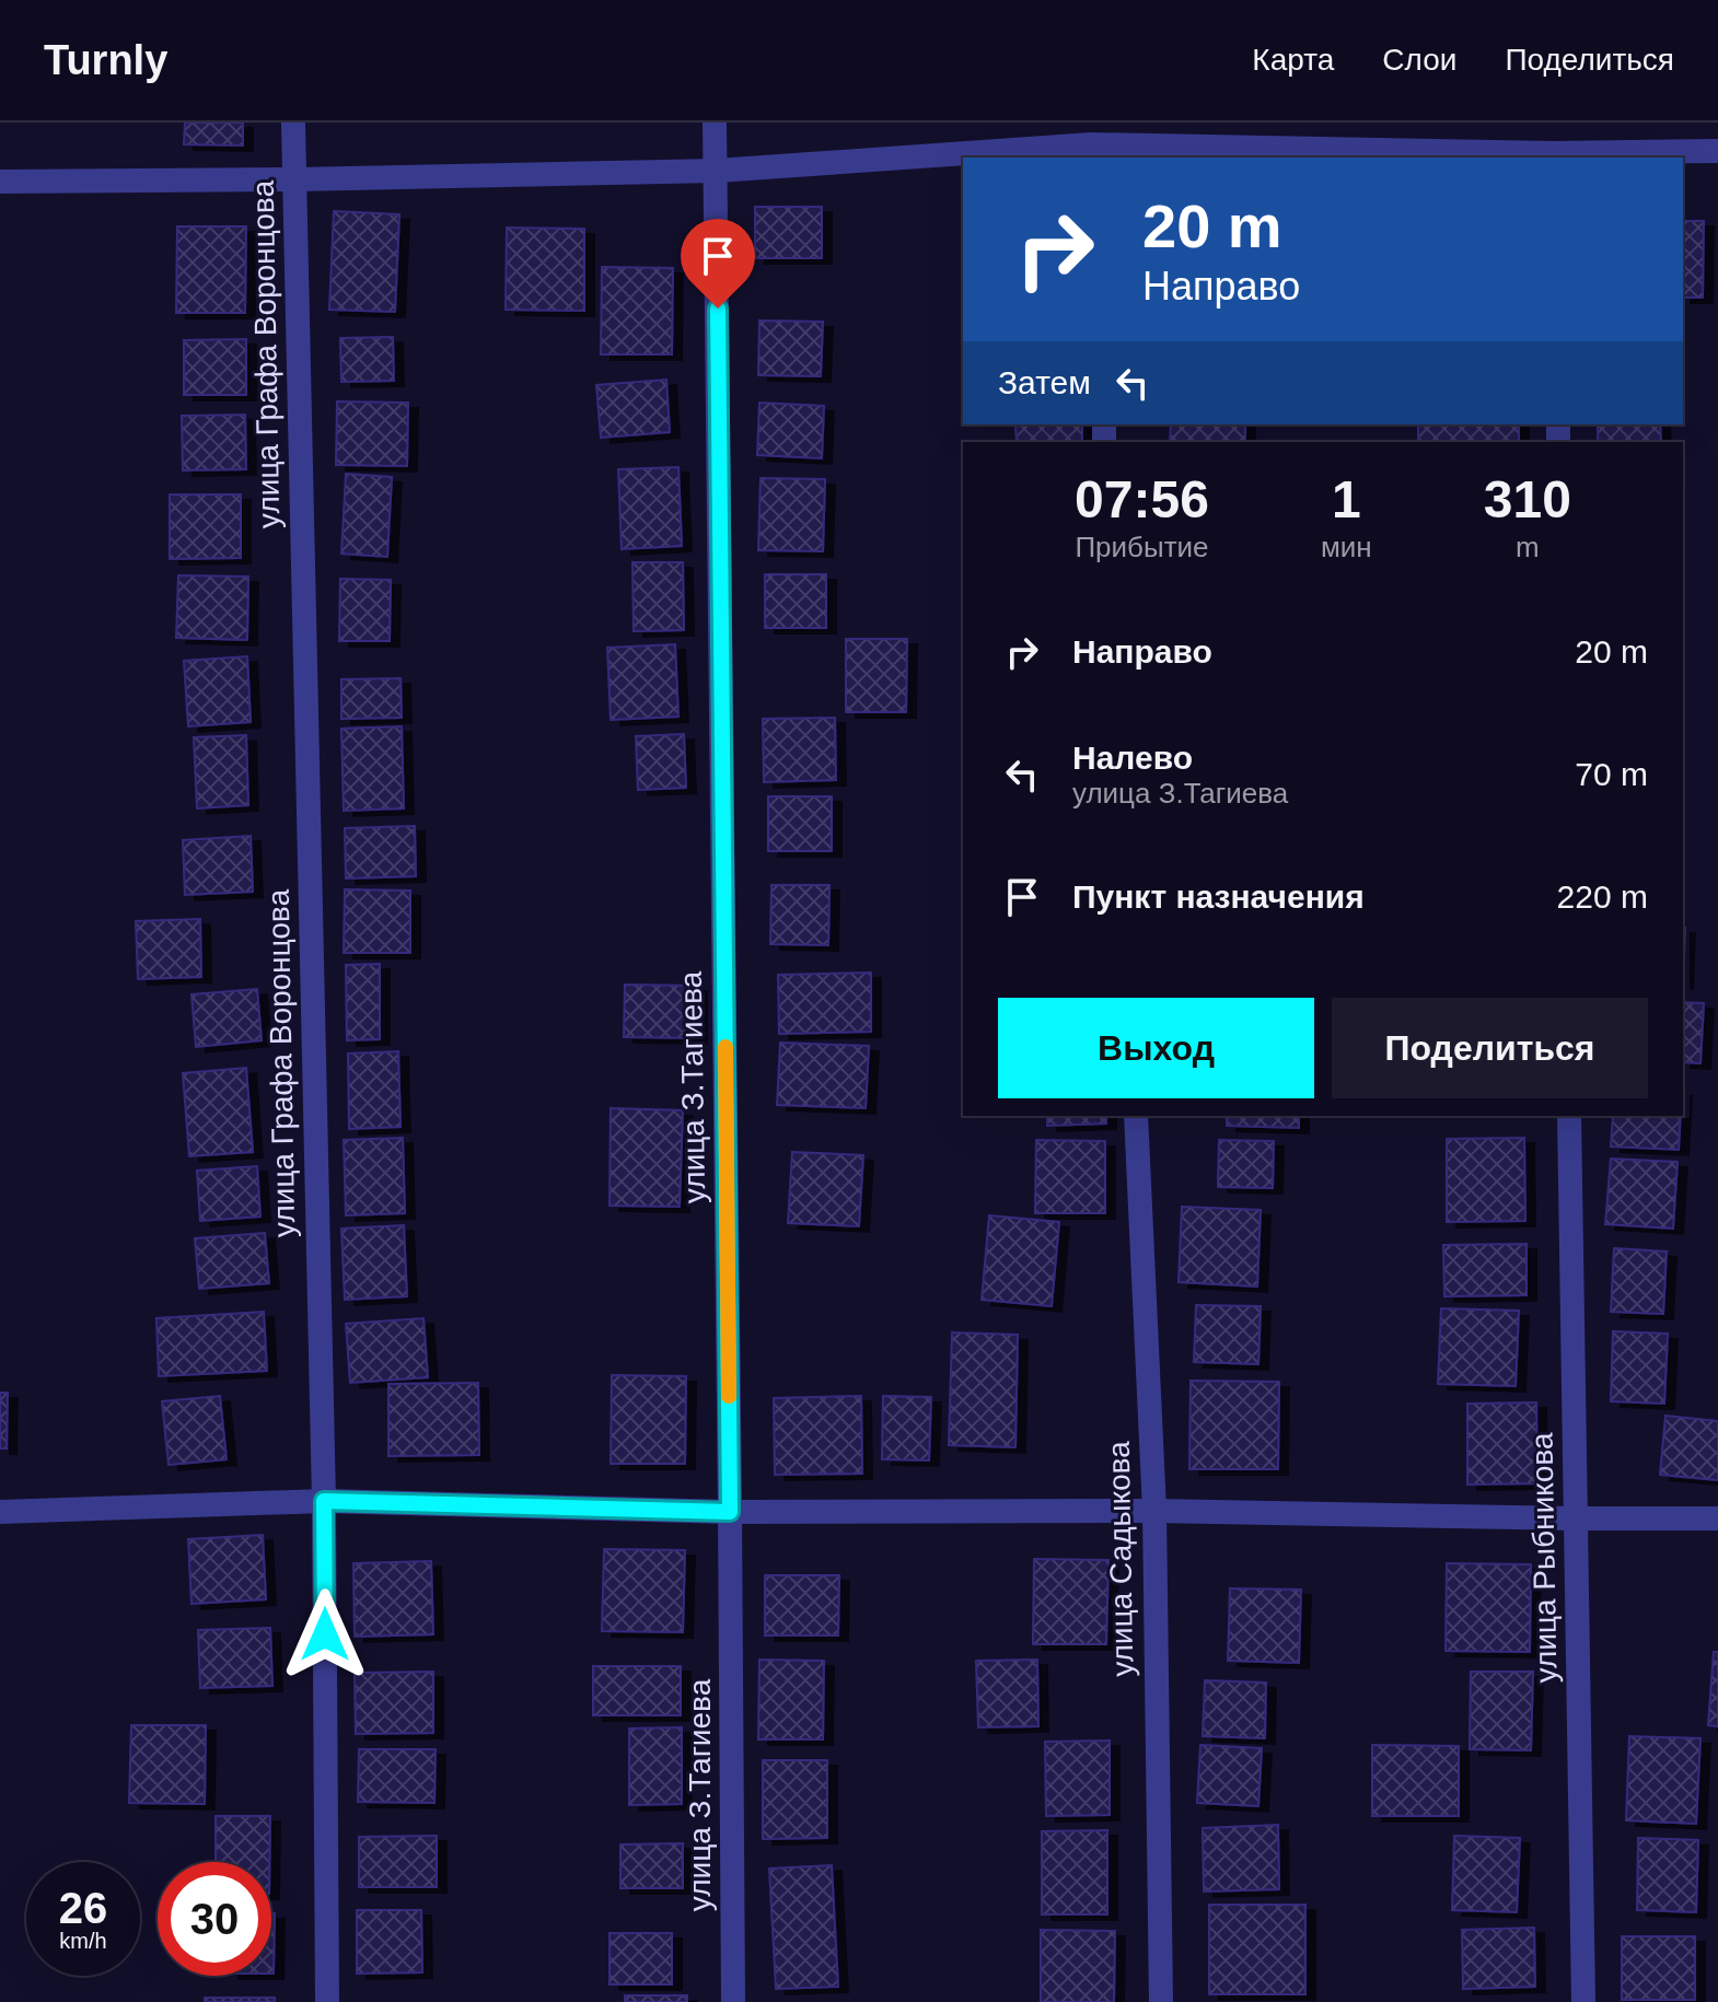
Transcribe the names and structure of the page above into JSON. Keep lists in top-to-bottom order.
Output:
{
  "streets": {
    "street": [
      "улица Графа Воронцова",
      "улица З.Тагиева",
      "улица Рыбникова",
      "улица Садыкова"
    ]
  },
  "page": {
    "header": "Turnly",
    "nav": ["Карта", "Слои", "Поделиться"],
    "turn": ["20 m", "Направо"],
    "then": "Затем",
    "eta": [
      "07:56",
      "Прибытие",
      "1",
      "мин",
      "310",
      "m"
    ],
    "list": [
      {
        "name": "Направо",
        "value": "20 m"
      },
      {
        "name": "Налево",
        "note": "улица З.Тагиева",
        "value": "70 m"
      },
      {
        "name": "Пункт назначения",
        "value": "220 m"
      }
    ],
    "buttons": ["Выход", "Поделиться"],
    "speed": "26 km/h",
    "limit": "30"
  }
}
